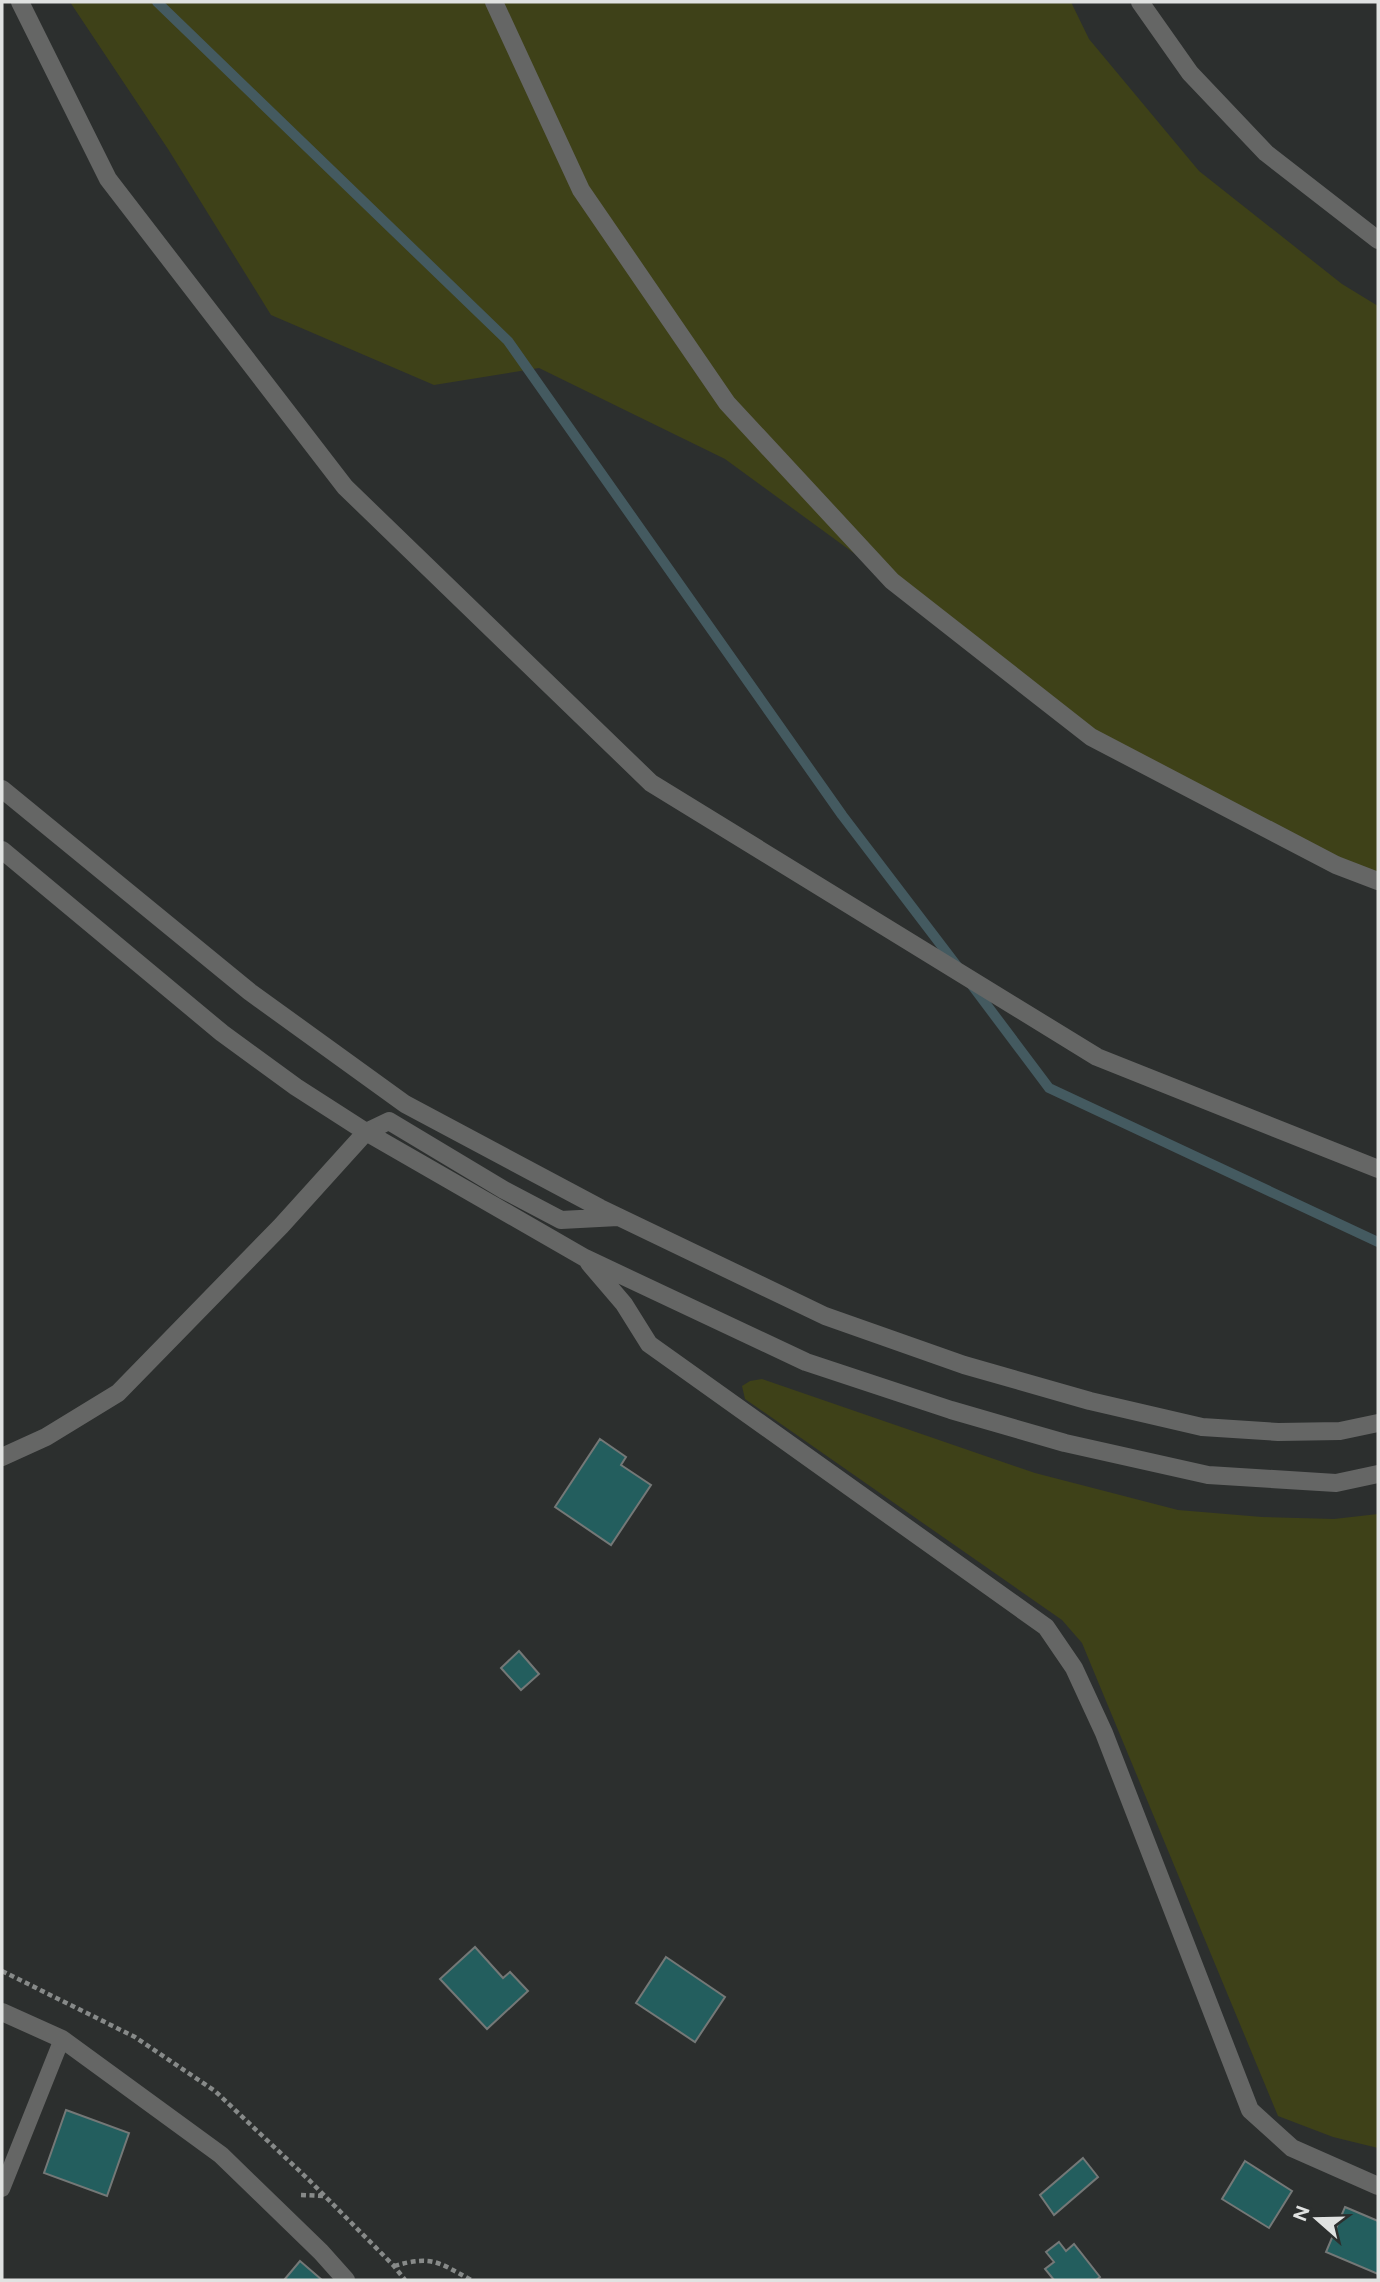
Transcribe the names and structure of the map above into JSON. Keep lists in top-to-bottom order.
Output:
{
  "north": "left"
}
